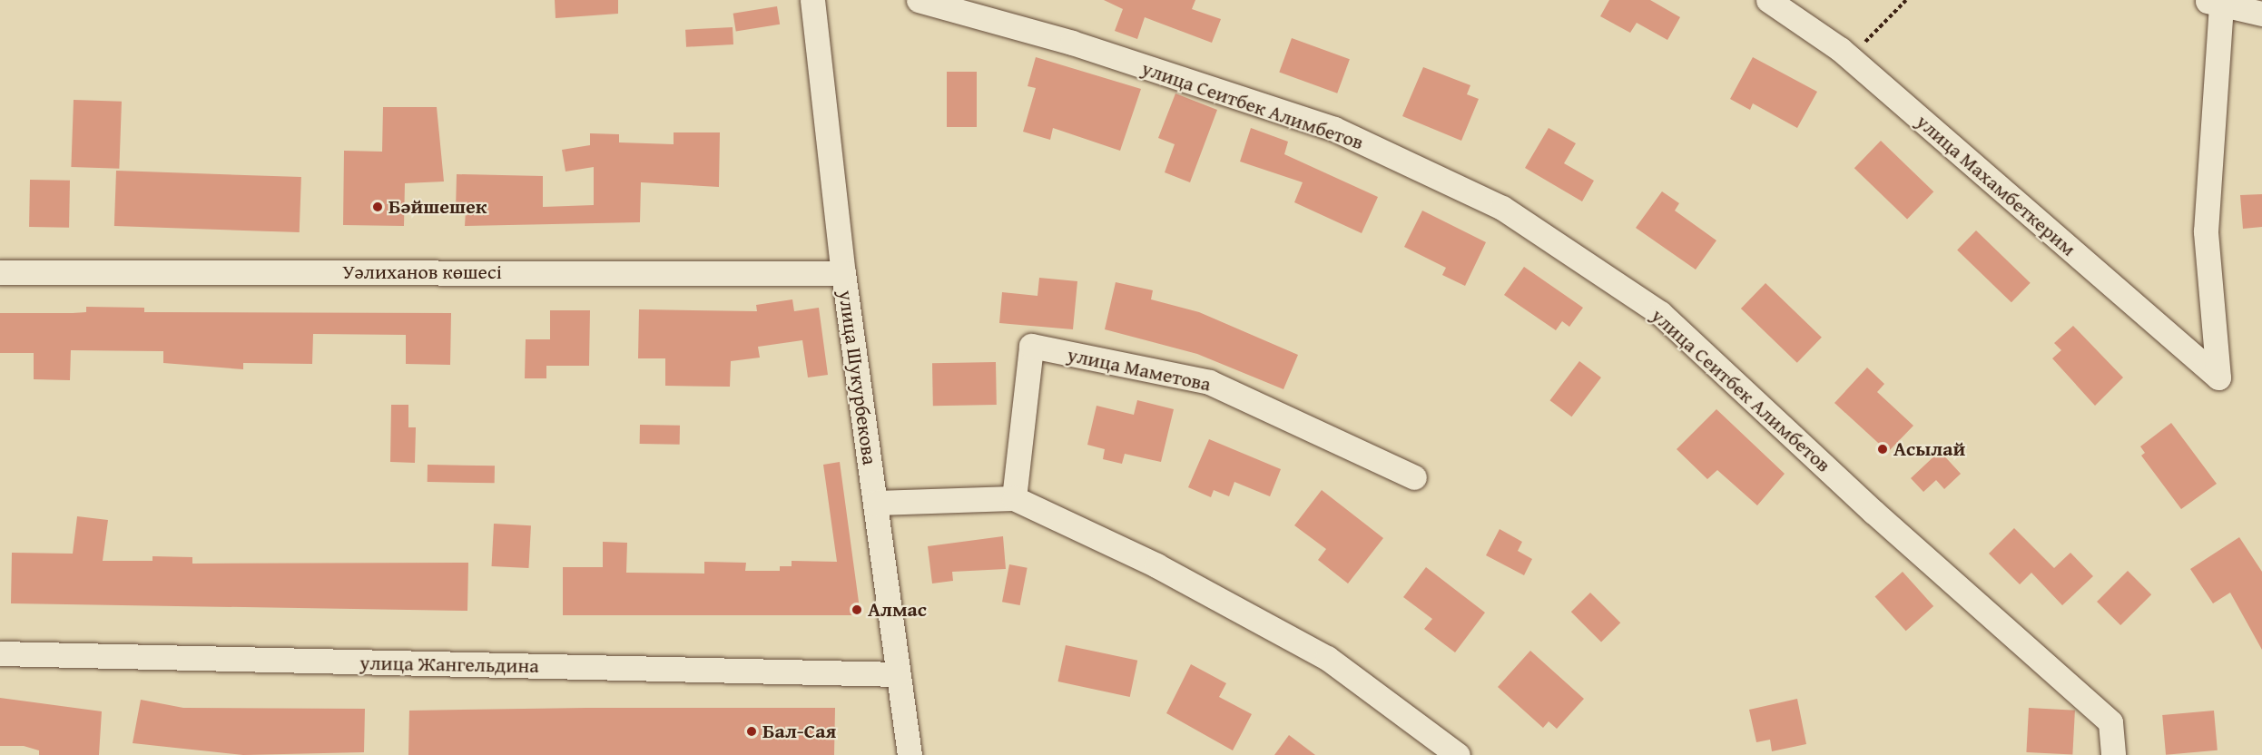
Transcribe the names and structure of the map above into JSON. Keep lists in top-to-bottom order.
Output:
{
  "streets": {
    "street": [
      "улица Сеитбек Алимбетов",
      "улица Махамбеткерим",
      "Уәлиханов көшесі",
      "улица Маметова",
      "улица Шукурбекова",
      "улица Жангельдина"
    ]
  },
  "crossings": [
    ["Уәлиханов көшесі", "улица Шукурбекова"],
    ["улица Шукурбекова", "улица Жангельдина"]
  ],
  "places": [
    "Бәйшешек",
    "Асылай",
    "Алмас",
    "Бал-Сая"
  ]
}
